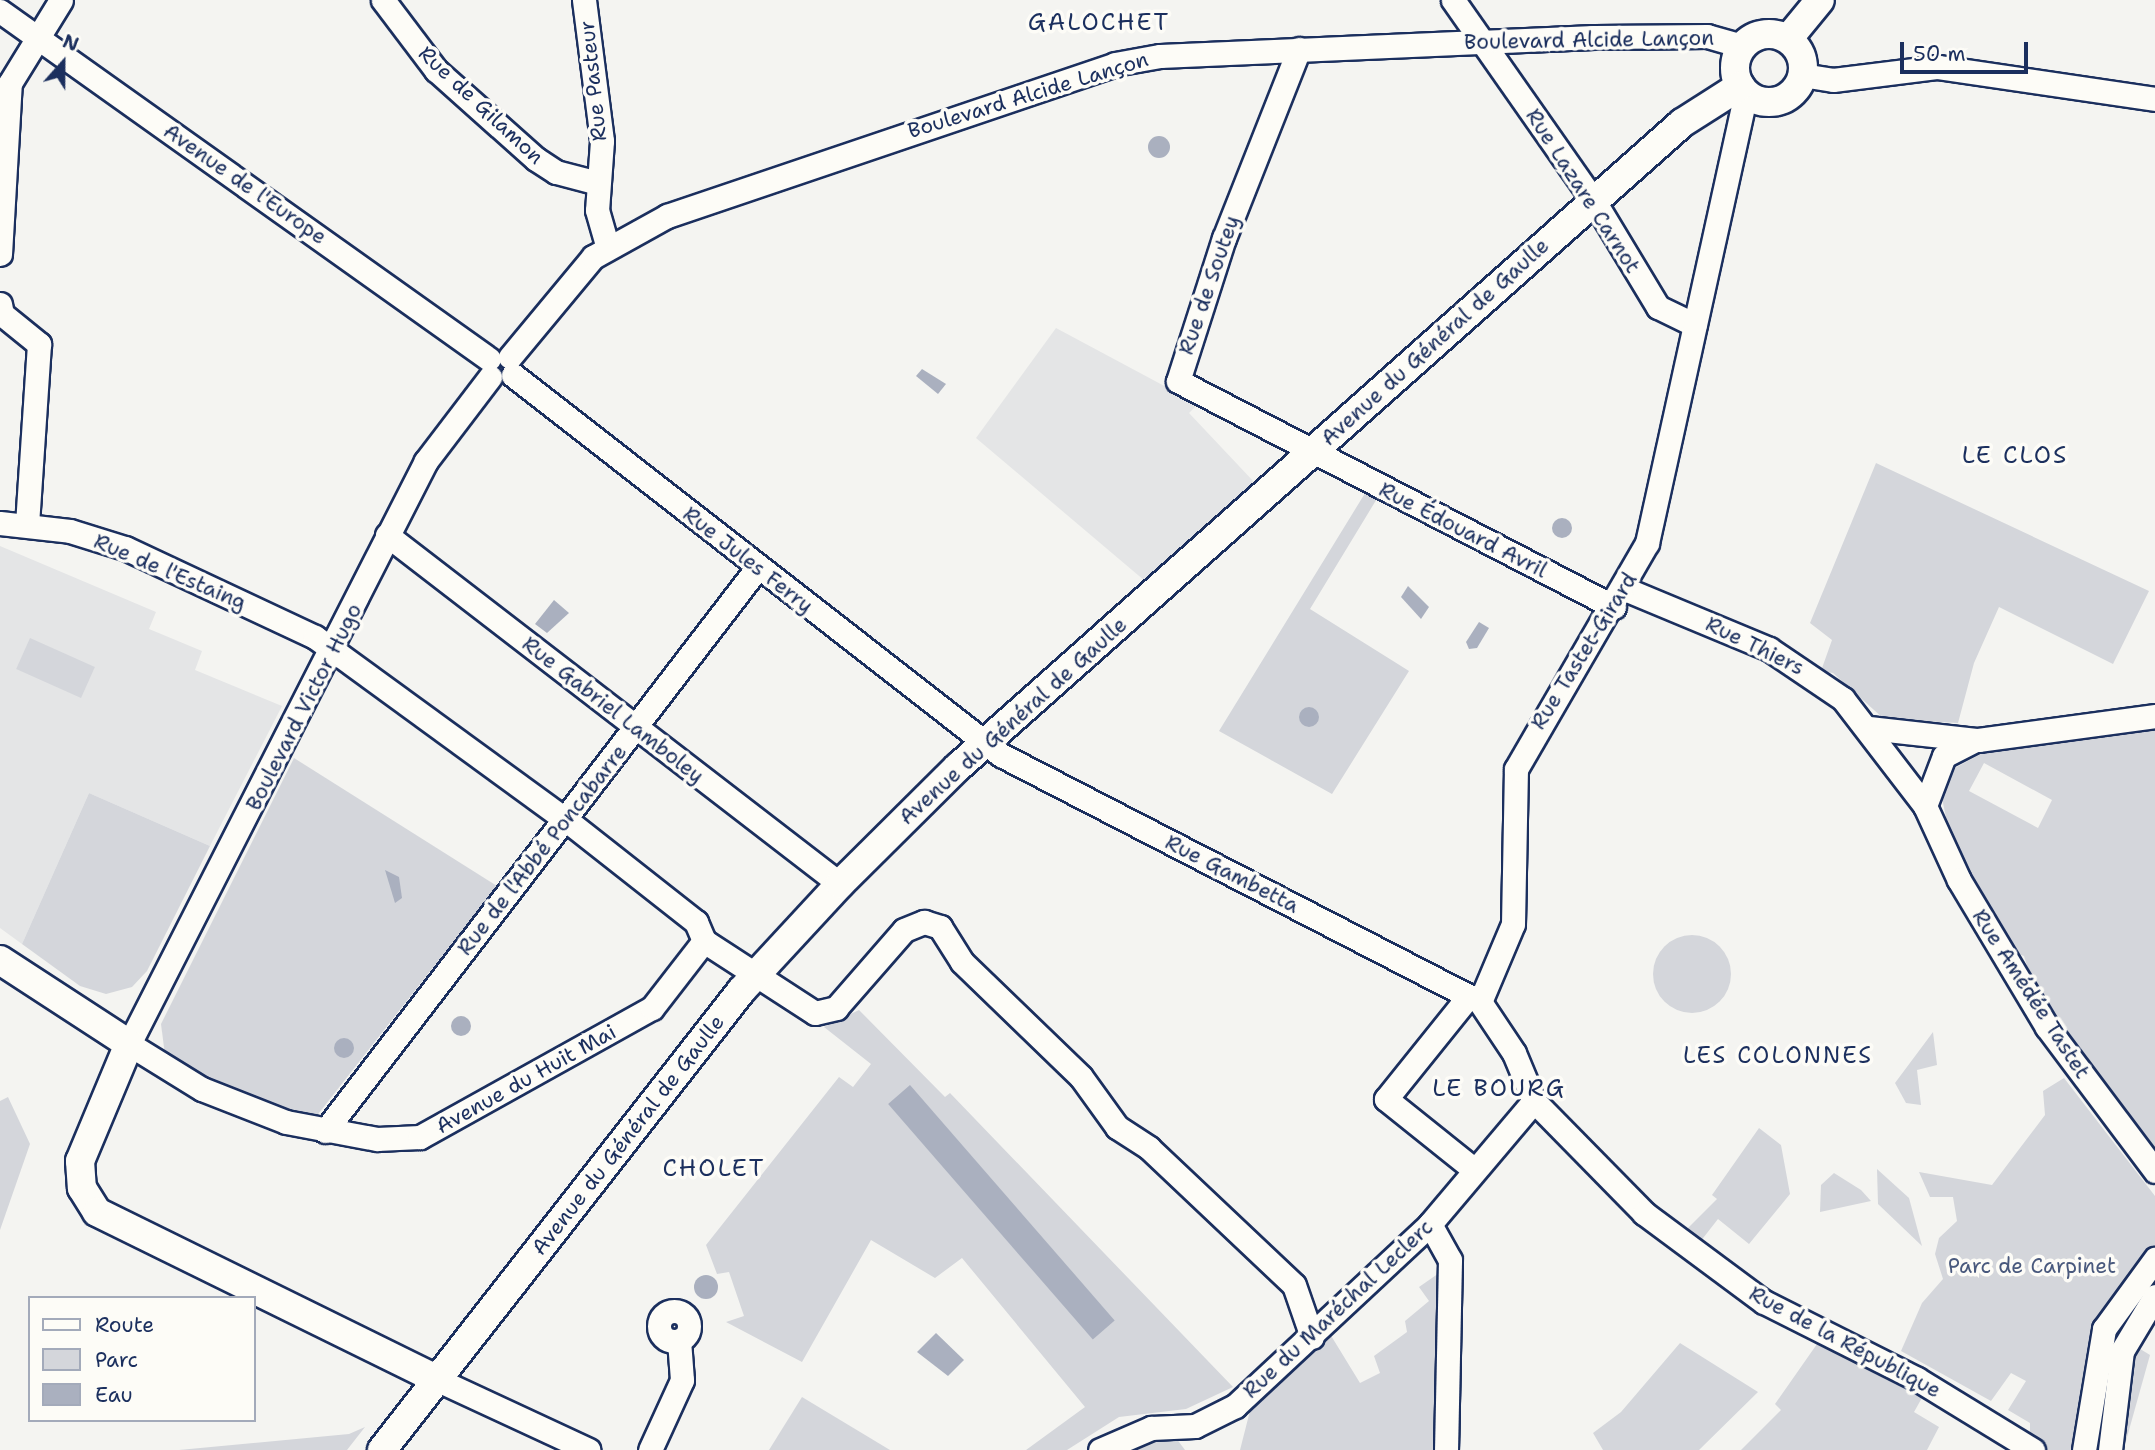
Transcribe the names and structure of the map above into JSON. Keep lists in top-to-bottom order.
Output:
{
  "streets": {
    "main road": ["Avenue du Général de Gaulle", "Avenue du Huit Mai"],
    "street": [
      "Boulevard Alcide Lançon",
      "Rue Pasteur",
      "Rue de Gilamon",
      "Avenue de l'Europe",
      "Rue Lazare Carnot",
      "Rue de Soutey",
      "Rue Édouard Avril",
      "Rue Jules Ferry",
      "Rue de l'Estaing",
      "Rue Thiers",
      "Rue Tastet-Girard",
      "Boulevard Victor Hugo",
      "Rue Gabriel Lamboley",
      "Rue de l'Abbé Poncabarre",
      "Rue Gambetta",
      "Rue Amédée Tastet",
      "Rue du Maréchal Leclerc",
      "Rue de la République"
    ]
  },
  "crossings": [
    ["Boulevard Alcide Lançon", "Rue Pasteur"],
    ["Boulevard Alcide Lançon", "Avenue de l'Europe"],
    ["Boulevard Alcide Lançon", "Rue Lazare Carnot"],
    ["Boulevard Alcide Lançon", "Rue de Soutey"],
    ["Boulevard Alcide Lançon", "Avenue du Général de Gaulle"],
    ["Boulevard Alcide Lançon", "Rue Jules Ferry"],
    ["Boulevard Alcide Lançon", "Rue Tastet-Girard"],
    ["Boulevard Alcide Lançon", "Boulevard Victor Hugo"],
    ["Rue Pasteur", "Rue de Gilamon"],
    ["Avenue de l'Europe", "Rue Jules Ferry"],
    ["Avenue de l'Europe", "Boulevard Victor Hugo"],
    ["Rue Lazare Carnot", "Avenue du Général de Gaulle"],
    ["Rue Lazare Carnot", "Rue Tastet-Girard"],
    ["Rue de Soutey", "Avenue du Général de Gaulle"],
    ["Rue de Soutey", "Rue Édouard Avril"],
    ["Avenue du Général de Gaulle", "Rue Édouard Avril"],
    ["Avenue du Général de Gaulle", "Rue Jules Ferry"],
    ["Avenue du Général de Gaulle", "Rue Tastet-Girard"],
    ["Avenue du Général de Gaulle", "Rue Gabriel Lamboley"],
    ["Avenue du Général de Gaulle", "Rue Gambetta"],
    ["Rue Édouard Avril", "Rue Thiers"],
    ["Rue Édouard Avril", "Rue Tastet-Girard"],
    ["Rue Jules Ferry", "Boulevard Victor Hugo"],
    ["Rue Jules Ferry", "Rue de l'Abbé Poncabarre"],
    ["Rue Jules Ferry", "Rue Gambetta"],
    ["Rue de l'Estaing", "Boulevard Victor Hugo"],
    ["Rue de l'Estaing", "Rue de l'Abbé Poncabarre"],
    ["Rue de l'Estaing", "Avenue du Huit Mai"],
    ["Rue Thiers", "Rue Tastet-Girard"],
    ["Rue Thiers", "Rue Amédée Tastet"],
    ["Rue Tastet-Girard", "Rue Gambetta"],
    ["Rue Tastet-Girard", "Rue du Maréchal Leclerc"],
    ["Rue Tastet-Girard", "Rue de la République"],
    ["Boulevard Victor Hugo", "Rue Gabriel Lamboley"],
    ["Boulevard Victor Hugo", "Avenue du Huit Mai"],
    ["Rue Gabriel Lamboley", "Rue de l'Abbé Poncabarre"],
    ["Rue de l'Abbé Poncabarre", "Avenue du Huit Mai"],
    ["Rue Gambetta", "Rue de la République"],
    ["Rue du Maréchal Leclerc", "Rue de la République"]
  ],
  "districts": [
    "GALOCHET",
    "LE CLOS",
    "LES COLONNES",
    "LE BOURG",
    "CHOLET"
  ],
  "parks": ["Parc de Carpinet"],
  "legend": ["Route", "Parc", "Eau"],
  "scale_bar": "50 m",
  "north": "top"
}
